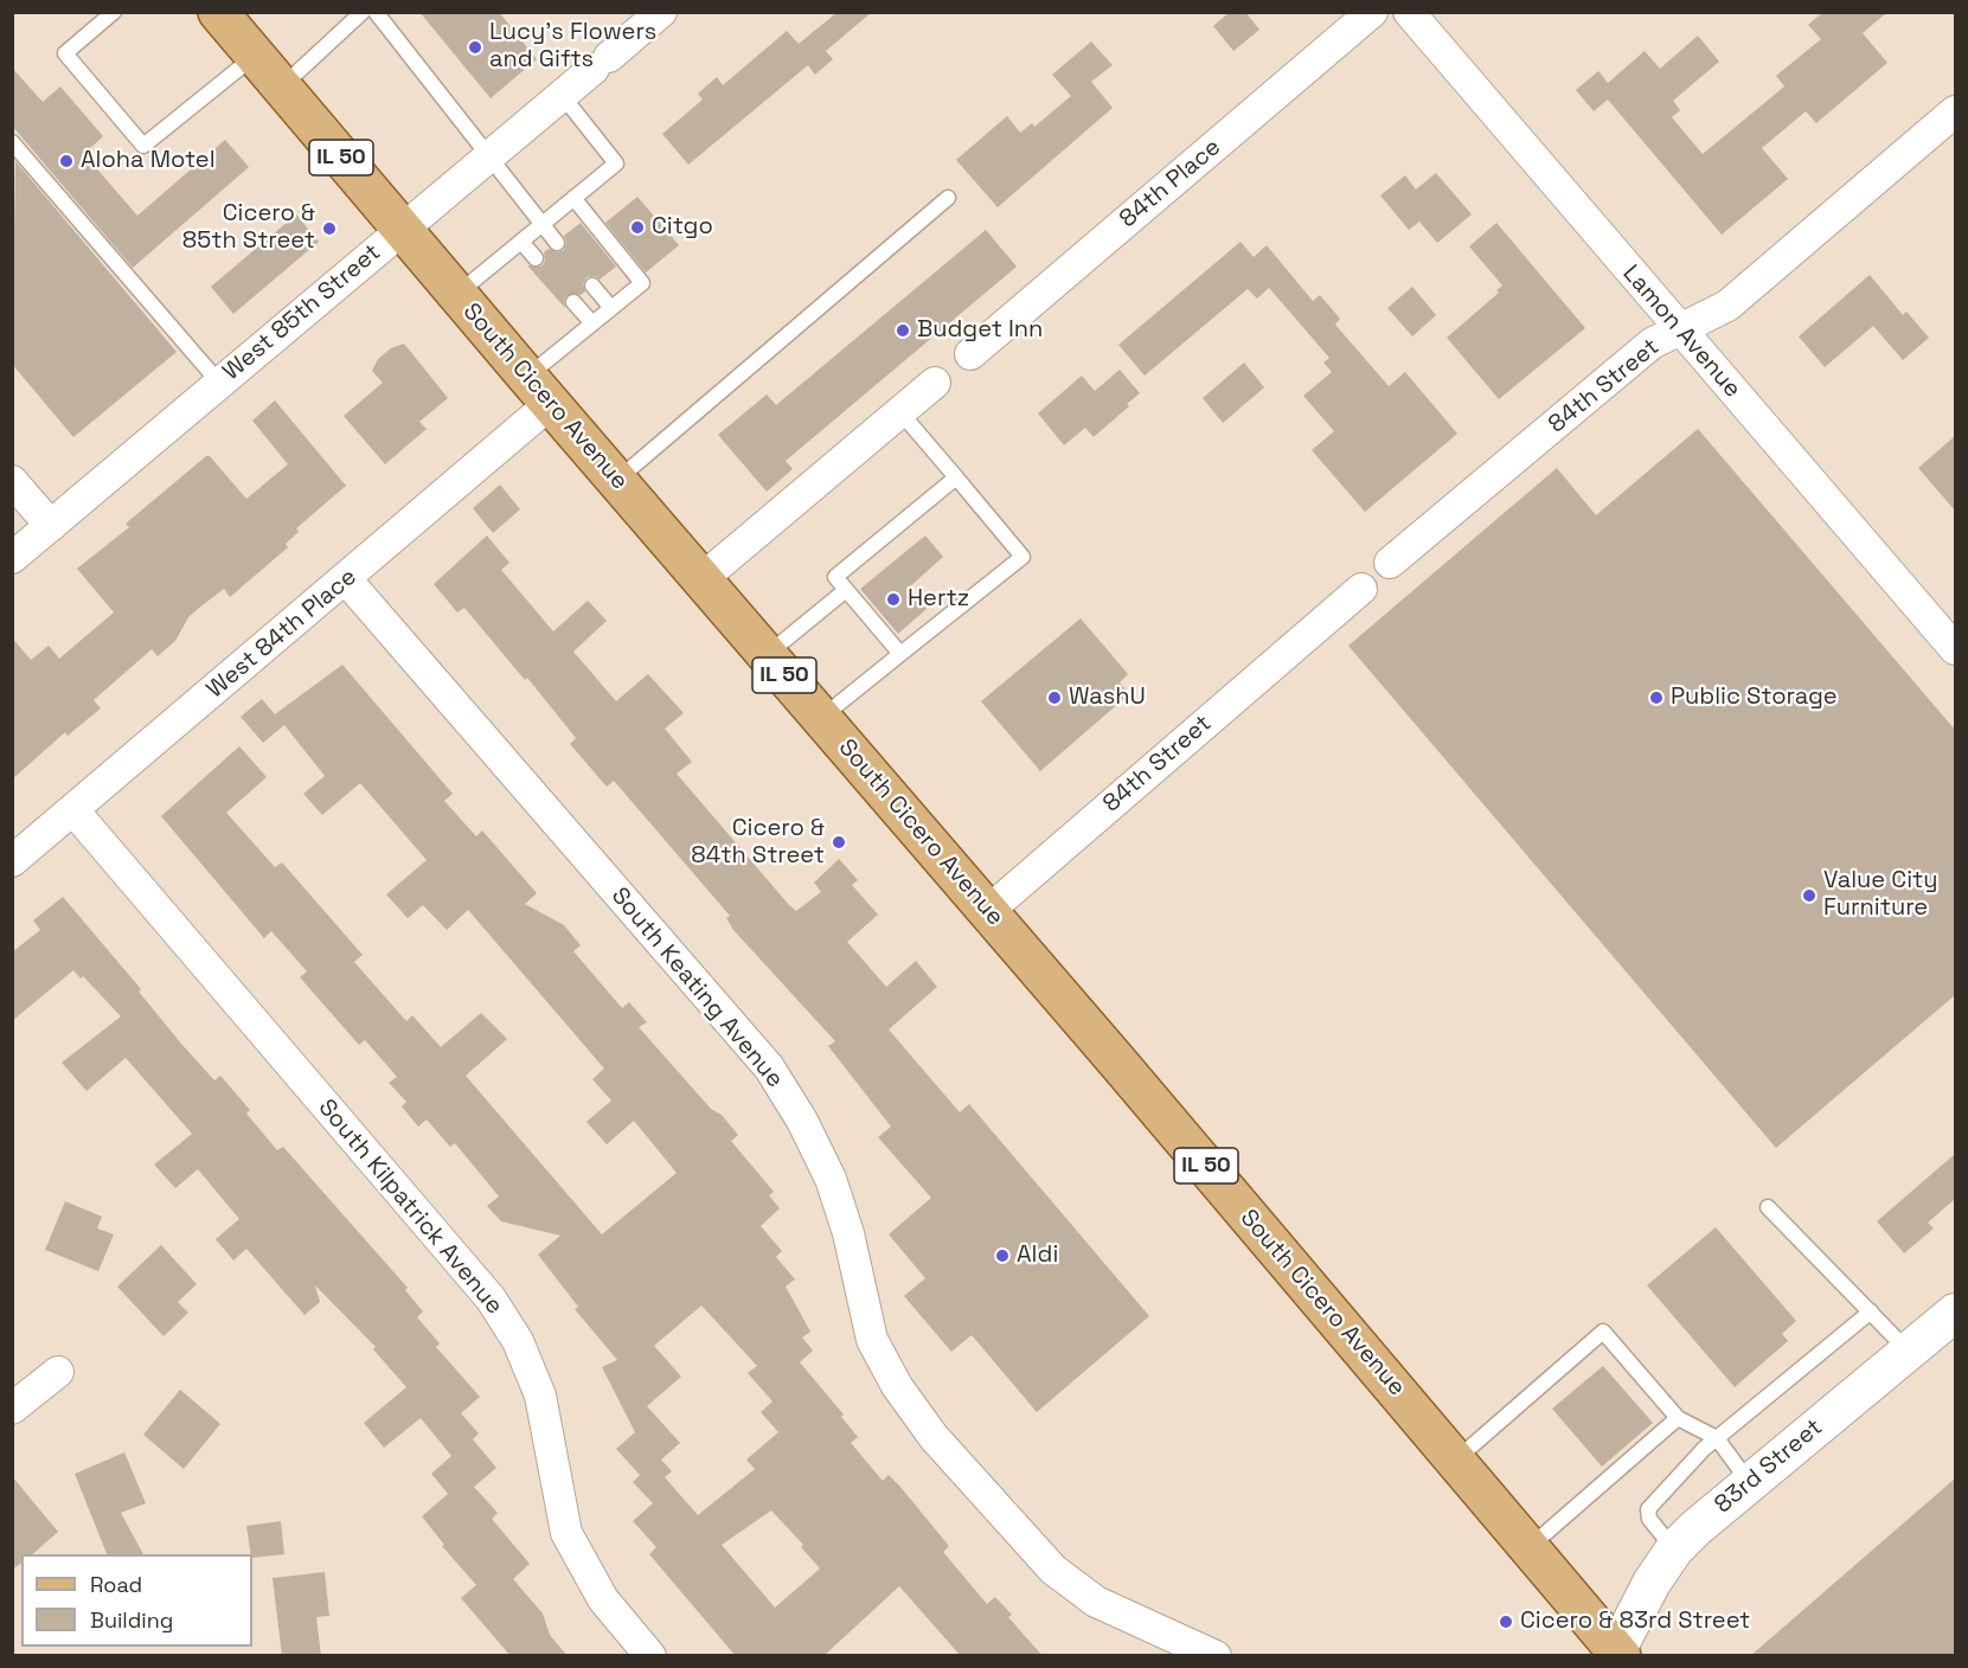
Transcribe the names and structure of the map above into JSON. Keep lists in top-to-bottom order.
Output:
{
  "streets": {
    "main road": ["IL 50", "South Cicero Avenue"],
    "street": [
      "84th Place",
      "West 85th Street",
      "Lamon Avenue",
      "84th Street",
      "West 84th Place",
      "South Keating Avenue",
      "South Kilpatrick Avenue",
      "83rd Street"
    ]
  },
  "crossings": [
    ["West 85th Street", "South Cicero Avenue"],
    ["Lamon Avenue", "84th Street"],
    ["84th Street", "South Cicero Avenue"],
    ["South Cicero Avenue", "West 84th Place"],
    ["South Cicero Avenue", "83rd Street"],
    ["West 84th Place", "South Keating Avenue"],
    ["West 84th Place", "South Kilpatrick Avenue"]
  ],
  "places": [
    "Lucy's Flowers and Gifts",
    "Aloha Motel",
    "Citgo",
    "Cicero & 85th Street",
    "Budget Inn",
    "Hertz",
    "WashU",
    "Public Storage",
    "Cicero & 84th Street",
    "Value City Furniture",
    "Aldi",
    "Cicero & 83rd Street"
  ],
  "legend": ["Road", "Building"]
}
